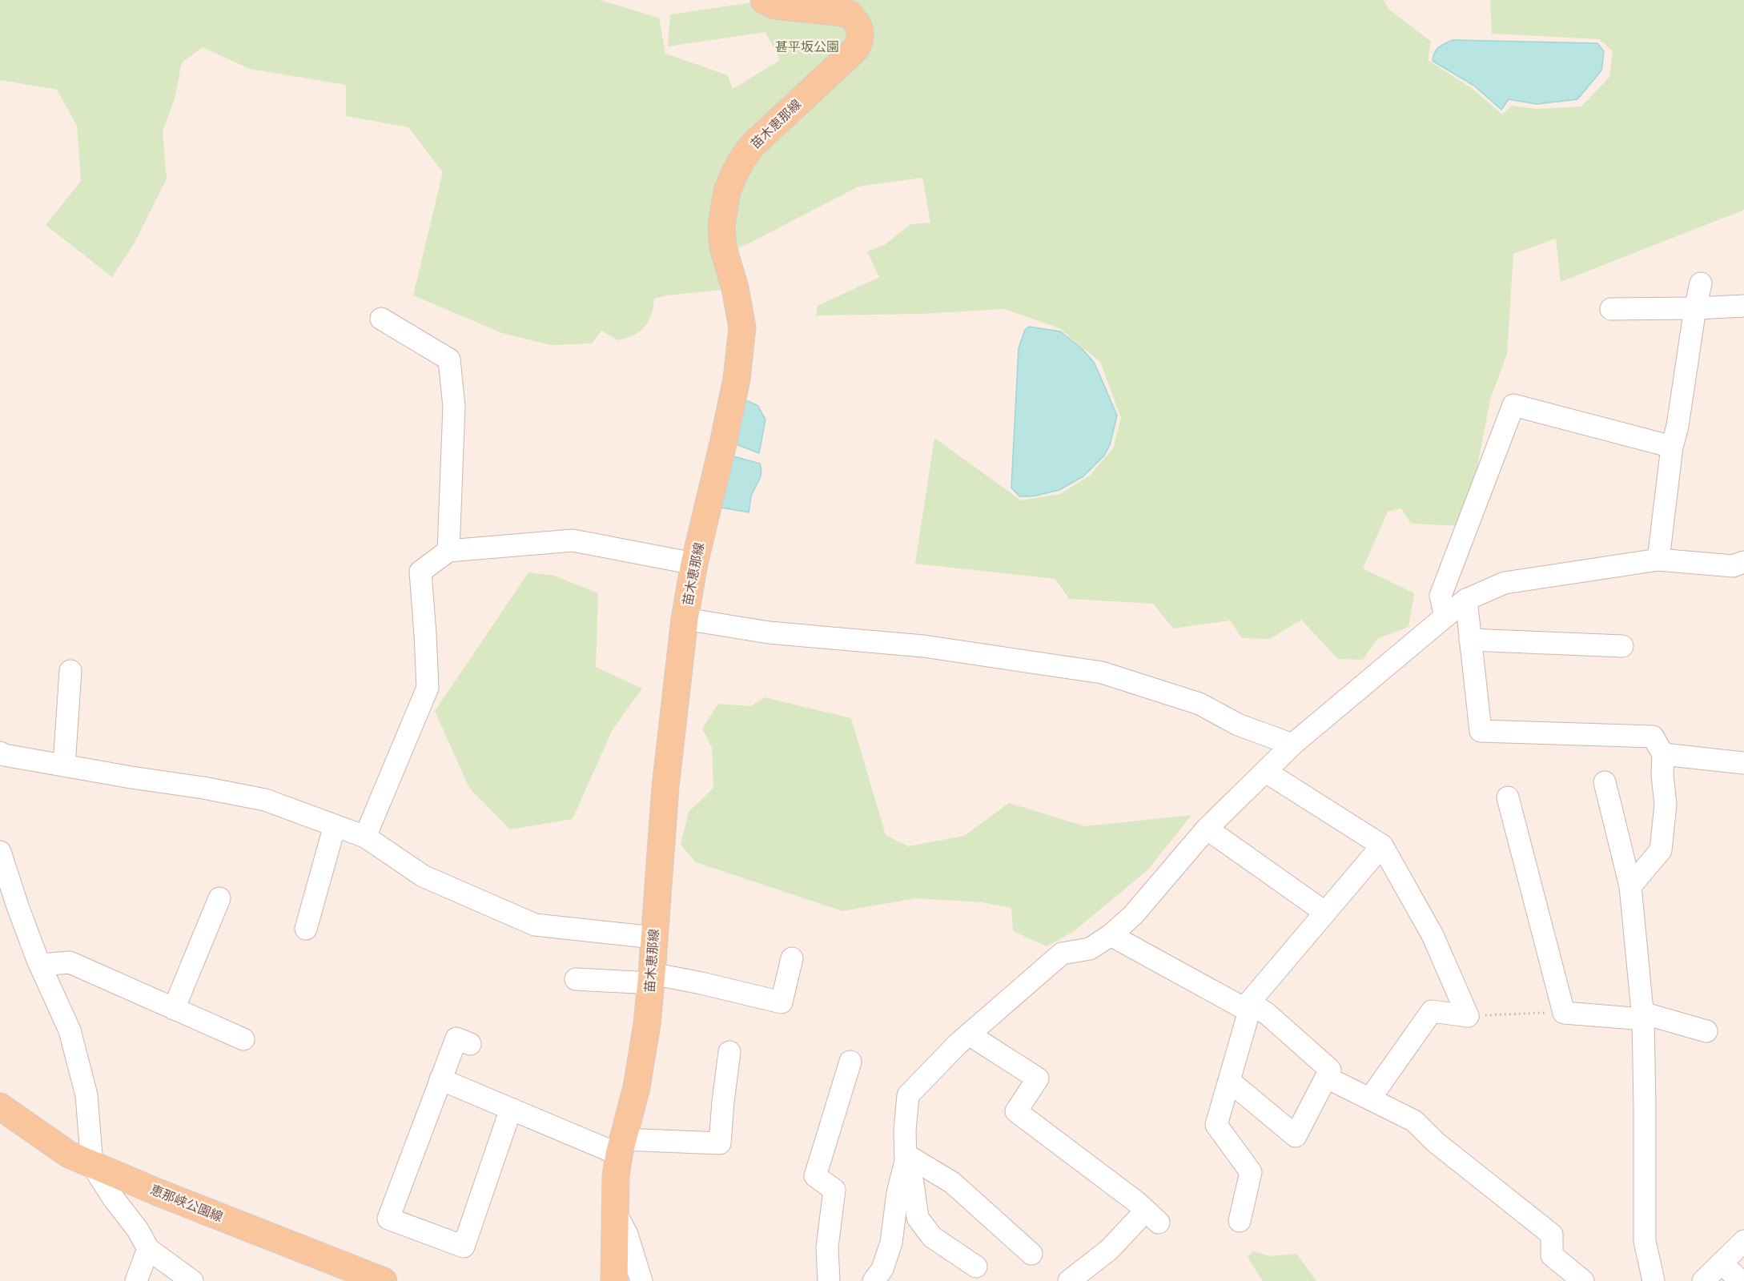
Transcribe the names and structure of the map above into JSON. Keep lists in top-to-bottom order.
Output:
{
  "streets": {
    "main road": ["苗木恵那線", "恵那峡公園線"]
  },
  "parks": ["甚平坂公園"]
}
